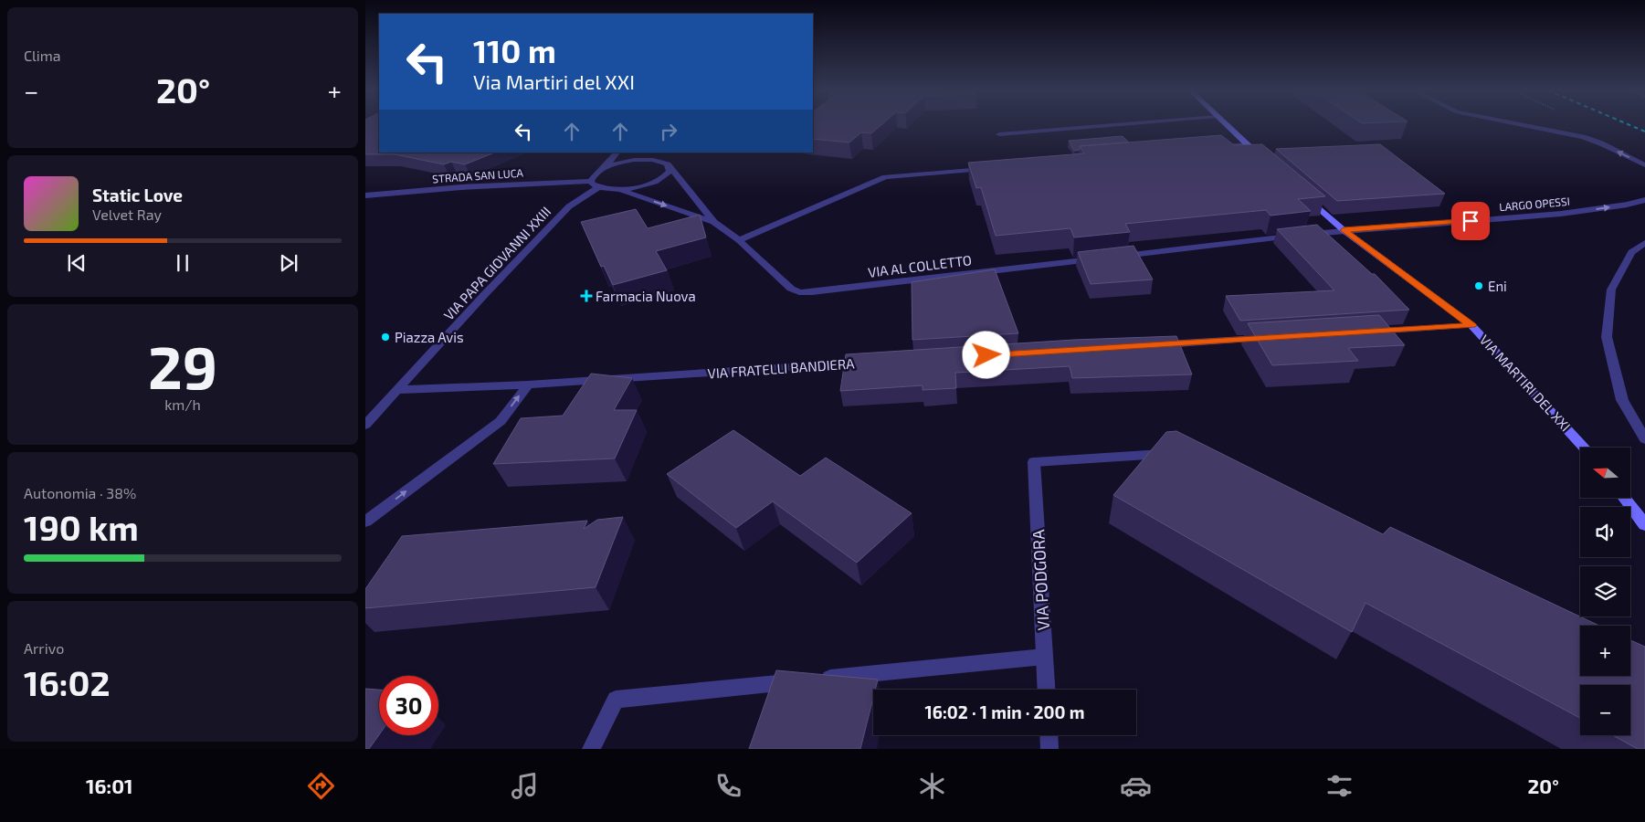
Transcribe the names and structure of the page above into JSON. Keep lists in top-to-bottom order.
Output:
{
  "streets": {
    "street": [
      "STRADA SAN LUCA",
      "LARGO OPESSI",
      "VIA PAPA GIOVANNI XXIII",
      "VIA AL COLLETTO",
      "VIA FRATELLI BANDIERA",
      "VIA MARTIRI DEL XXI",
      "VIA PODGORA"
    ]
  },
  "crossings": [
    ["STRADA SAN LUCA", "VIA PAPA GIOVANNI XXIII"],
    ["STRADA SAN LUCA", "VIA AL COLLETTO"],
    ["LARGO OPESSI", "VIA AL COLLETTO"],
    ["LARGO OPESSI", "VIA MARTIRI DEL XXI"],
    ["VIA PAPA GIOVANNI XXIII", "VIA FRATELLI BANDIERA"],
    ["VIA AL COLLETTO", "VIA MARTIRI DEL XXI"]
  ],
  "places": {
    "other": ["Eni", "Piazza Avis"],
    "health": ["Farmacia Nuova"]
  },
  "north": "left",
  "page": {
    "tile": [
      "Clima",
      ["29", "km/h"],
      ["Autonomia · 38%", "190 km"],
      ["Arrivo", "16:02"]
    ],
    "turn": ["110 m", "Via Martiri del XXI"],
    "heat": ["−", "20°", "+"],
    "song": ["Static Love", "Velvet Ray"],
    "map_buttons": ["+", "−"],
    "limit": "30",
    "trip": "16:02 · 1 min · 200 m",
    "tabs": ["16:01", "20°"]
  }
}
